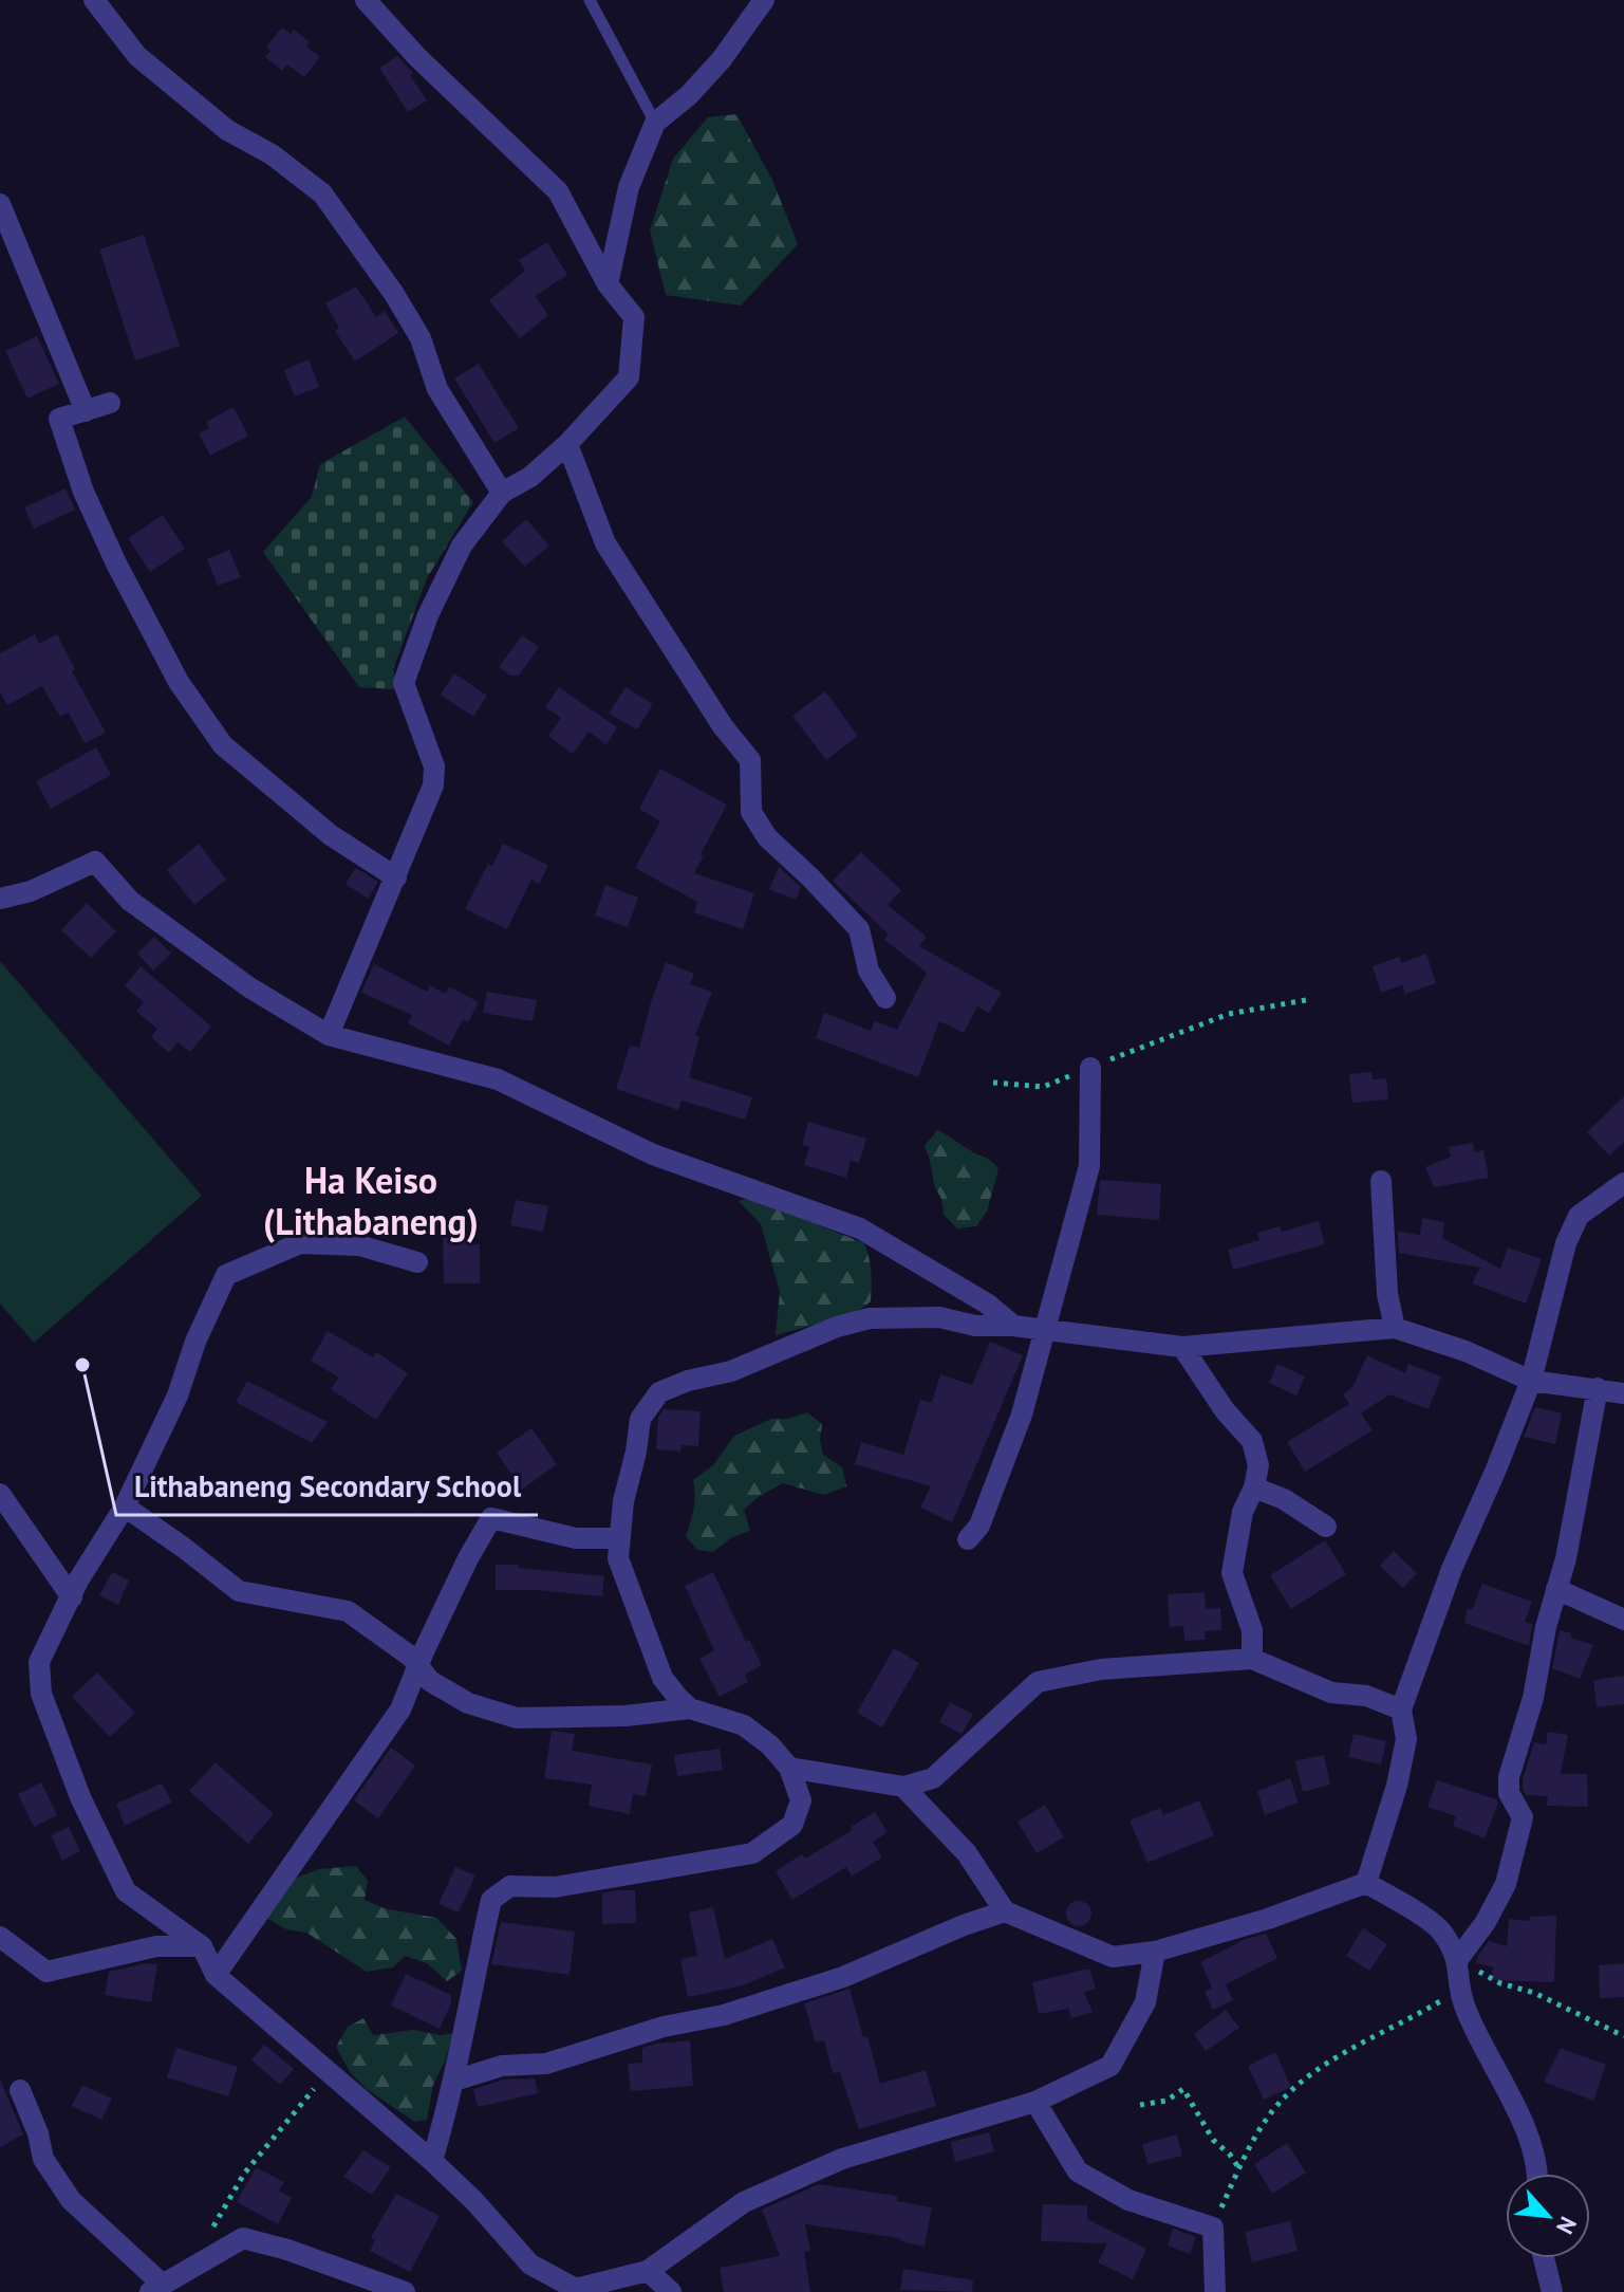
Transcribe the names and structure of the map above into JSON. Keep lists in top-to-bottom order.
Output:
{
  "districts": ["Ha Keiso (Lithabaneng)"],
  "places": ["Lithabaneng Secondary School"],
  "north": "bottom right"
}
